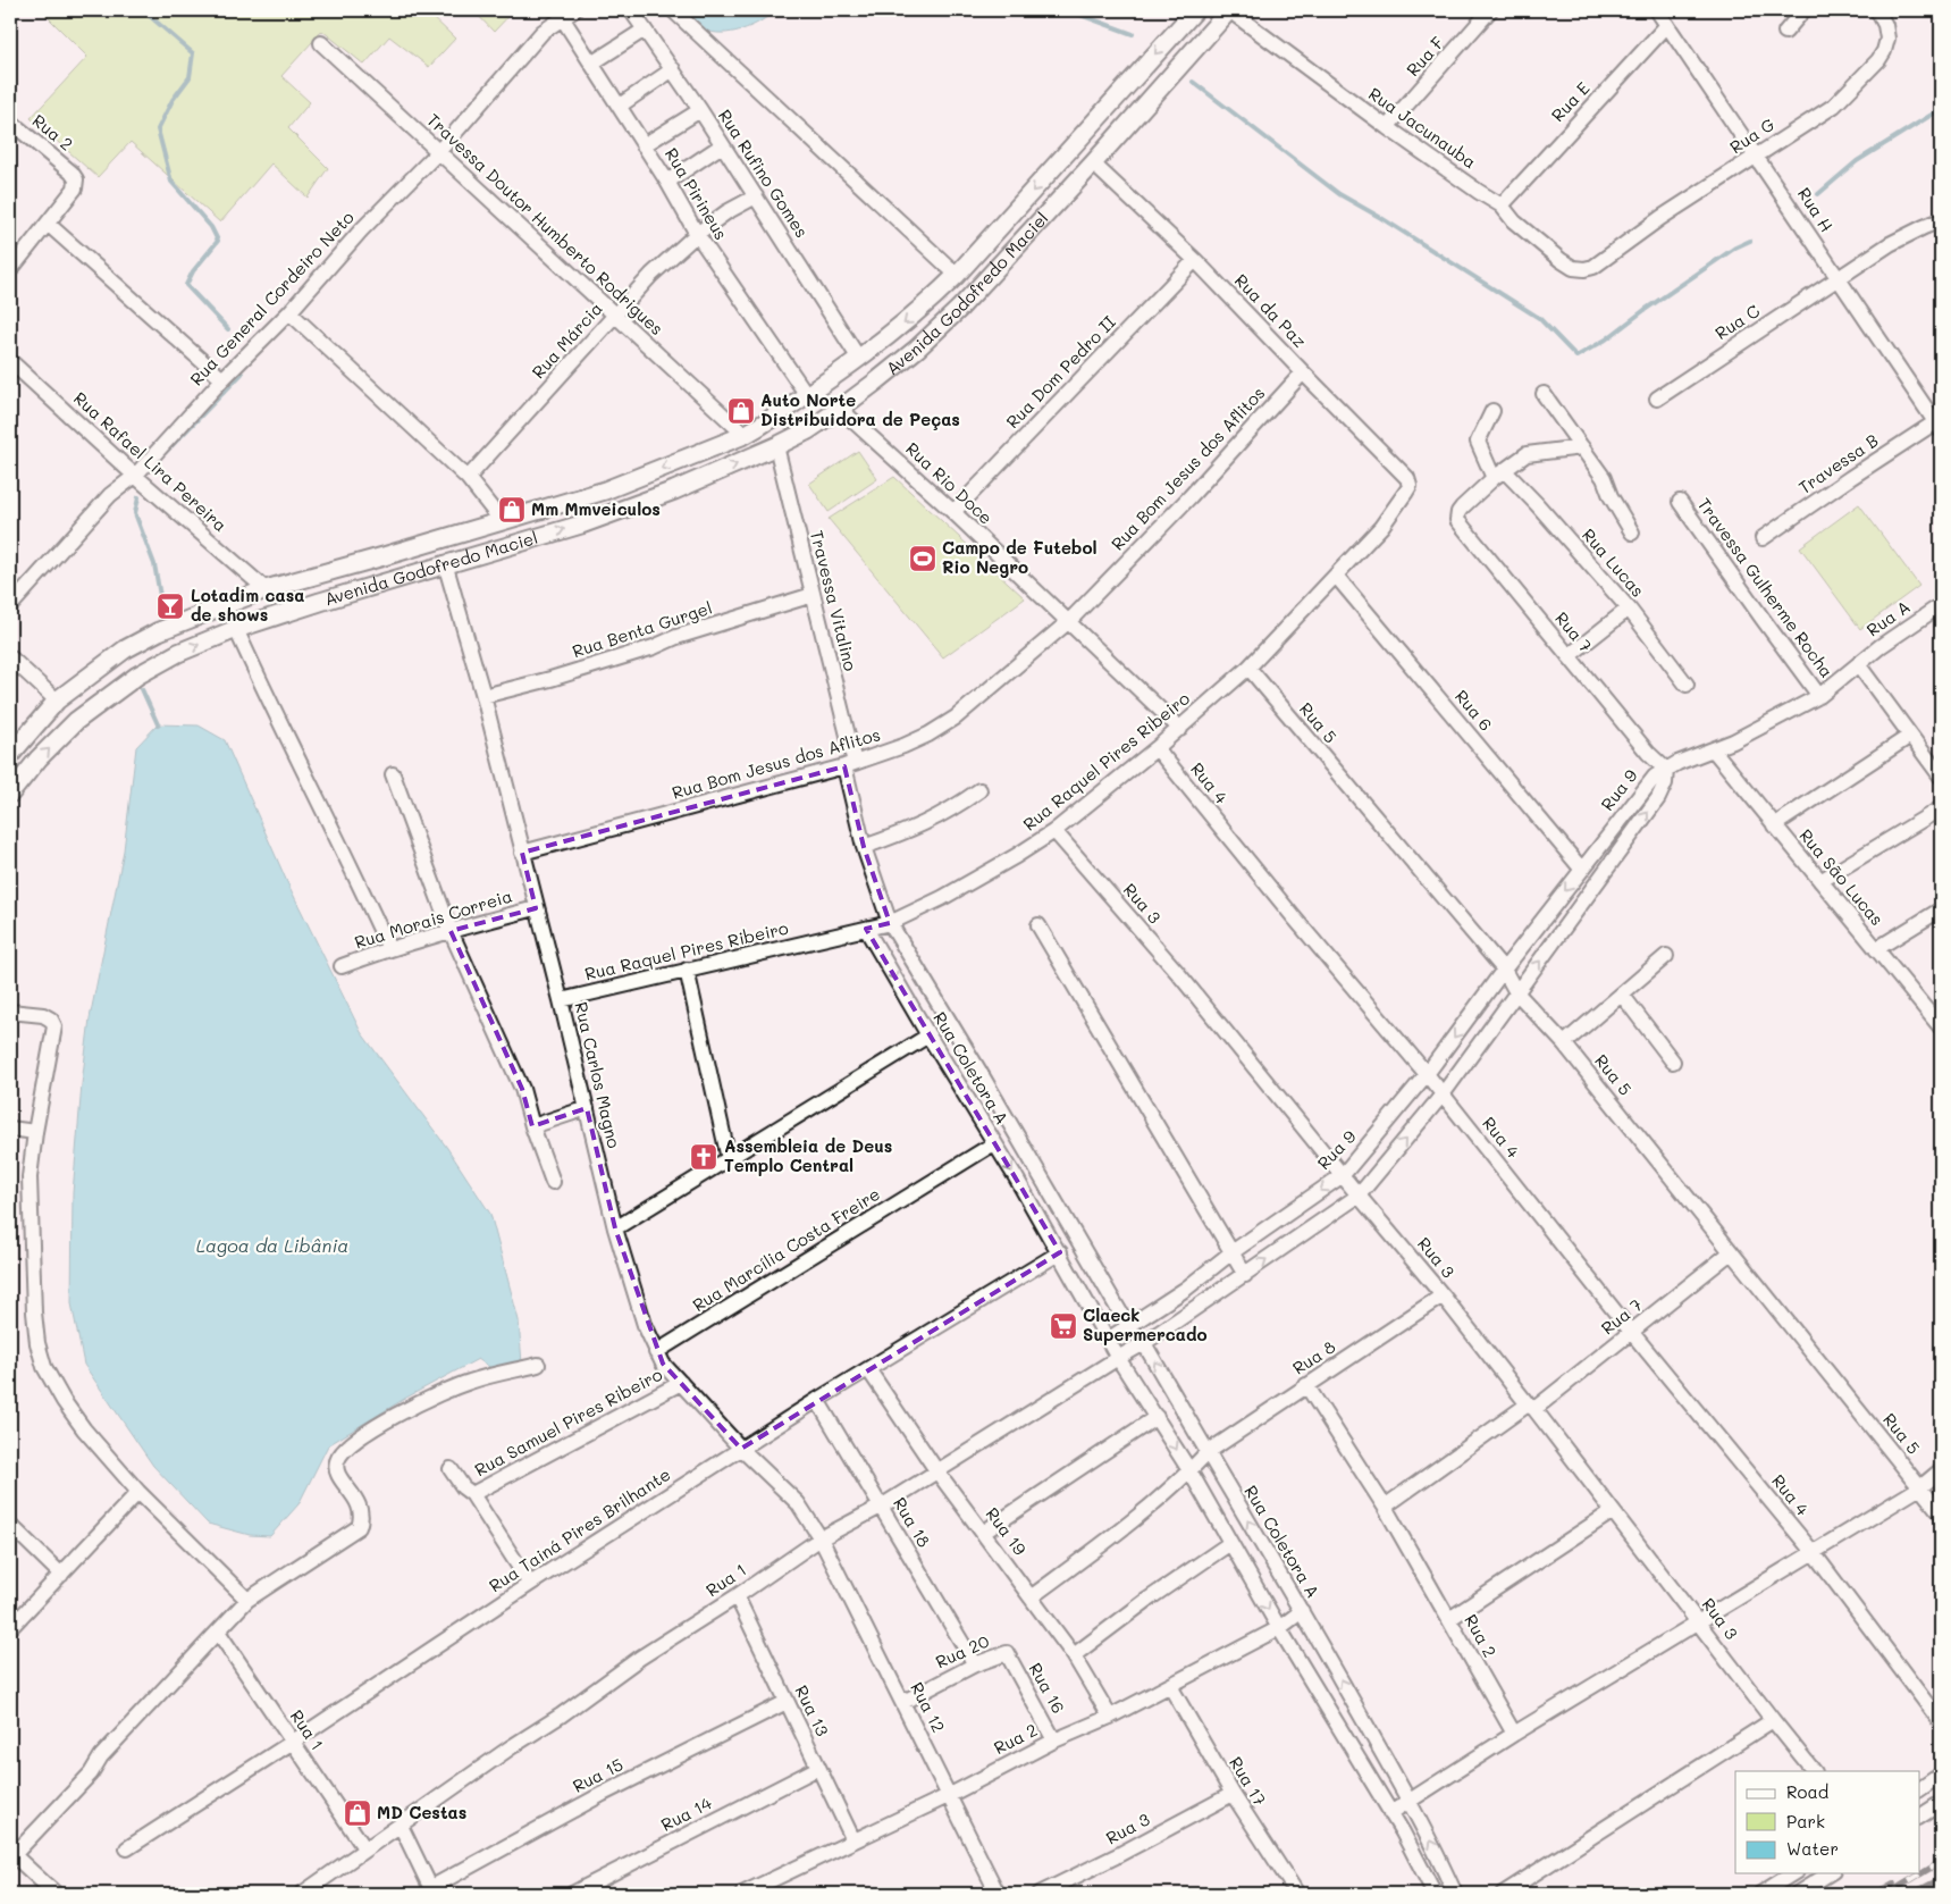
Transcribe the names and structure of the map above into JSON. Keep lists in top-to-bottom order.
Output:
{
  "streets": {
    "main road": ["Avenida Godofredo Maciel"],
    "street": [
      "Rua F",
      "Rua E",
      "Rua Jacunauba",
      "Rua 2",
      "Rua G",
      "Rua Rufino Gomes",
      "Rua Pirineus",
      "Rua H",
      "Travessa Doutor Humberto Rodrigues",
      "Rua General Cordeiro Neto",
      "Rua da Paz",
      "Rua C",
      "Rua Márcia",
      "Rua Dom Pedro II",
      "Rua Rafael Lira Pereira",
      "Travessa B",
      "Rua Bom Jesus dos Aflitos",
      "Rua Rio Doce",
      "Rua Lucas",
      "Travessa Gulherme Rocha",
      "Travessa Vitalino",
      "Rua A",
      "Rua Benta Gurgel",
      "Rua 7",
      "Rua 6",
      "Rua 5",
      "Rua Raquel Pires Ribeiro",
      "Rua 4",
      "Rua 9",
      "Rua São Lucas",
      "Rua 3",
      "Rua Morais Correia",
      "Rua Coletora A",
      "Rua Carlos Magno",
      "Rua Marcília Costa Freire",
      "Rua 8",
      "Rua Samuel Pires Ribeiro",
      "Rua 18",
      "Rua Tainá Pires Brilhante",
      "Rua 19",
      "Rua 1",
      "Rua 20",
      "Rua 16",
      "Rua 12",
      "Rua 13",
      "Rua 15",
      "Rua 17",
      "Rua 14"
    ]
  },
  "crossings": [
    ["Rua F", "Rua Jacunauba"],
    ["Rua E", "Rua Jacunauba"],
    ["Rua E", "Rua H"],
    ["Rua Jacunauba", "Rua G"],
    ["Rua Jacunauba", "Avenida Godofredo Maciel"],
    ["Rua 2", "Rua 7"],
    ["Rua 2", "Rua Coletora A"],
    ["Rua 2", "Rua 8"],
    ["Rua 2", "Rua 19"],
    ["Rua 2", "Rua 16"],
    ["Rua 2", "Rua 12"],
    ["Rua 2", "Rua 13"],
    ["Rua 2", "Rua 17"],
    ["Rua G", "Rua H"],
    ["Rua Rufino Gomes", "Avenida Godofredo Maciel"],
    ["Rua Rufino Gomes", "Rua Márcia"],
    ["Rua Pirineus", "Avenida Godofredo Maciel"],
    ["Rua Pirineus", "Rua General Cordeiro Neto"],
    ["Rua Pirineus", "Rua Márcia"],
    ["Rua H", "Rua C"],
    ["Rua H", "Travessa B"],
    ["Travessa Doutor Humberto Rodrigues", "Avenida Godofredo Maciel"],
    ["Travessa Doutor Humberto Rodrigues", "Rua General Cordeiro Neto"],
    ["Travessa Doutor Humberto Rodrigues", "Rua Márcia"],
    ["Avenida Godofredo Maciel", "Rua da Paz"],
    ["Avenida Godofredo Maciel", "Rua Rafael Lira Pereira"],
    ["Avenida Godofredo Maciel", "Rua Rio Doce"],
    ["Avenida Godofredo Maciel", "Travessa Vitalino"],
    ["Avenida Godofredo Maciel", "Rua Carlos Magno"],
    ["Rua General Cordeiro Neto", "Rua Rafael Lira Pereira"],
    ["Rua da Paz", "Rua Dom Pedro II"],
    ["Rua da Paz", "Rua Bom Jesus dos Aflitos"],
    ["Rua da Paz", "Rua Raquel Pires Ribeiro"],
    ["Rua Dom Pedro II", "Rua Rio Doce"],
    ["Rua Bom Jesus dos Aflitos", "Rua Rio Doce"],
    ["Rua Bom Jesus dos Aflitos", "Travessa Vitalino"],
    ["Rua Bom Jesus dos Aflitos", "Rua Carlos Magno"],
    ["Rua Rio Doce", "Rua Raquel Pires Ribeiro"],
    ["Rua Lucas", "Rua 7"],
    ["Travessa Gulherme Rocha", "Rua A"],
    ["Travessa Vitalino", "Rua Benta Gurgel"],
    ["Travessa Vitalino", "Rua Raquel Pires Ribeiro"],
    ["Travessa Vitalino", "Rua Coletora A"],
    ["Rua A", "Rua 7"],
    ["Rua A", "Rua 9"],
    ["Rua A", "Rua São Lucas"],
    ["Rua Benta Gurgel", "Rua Carlos Magno"],
    ["Rua 7", "Rua 5"],
    ["Rua 7", "Rua 4"],
    ["Rua 7", "Rua 9"],
    ["Rua 7", "Rua 3"],
    ["Rua 6", "Rua Raquel Pires Ribeiro"],
    ["Rua 6", "Rua 9"],
    ["Rua 5", "Rua Raquel Pires Ribeiro"],
    ["Rua 5", "Rua 9"],
    ["Rua Raquel Pires Ribeiro", "Rua 4"],
    ["Rua Raquel Pires Ribeiro", "Rua 3"],
    ["Rua Raquel Pires Ribeiro", "Rua Coletora A"],
    ["Rua Raquel Pires Ribeiro", "Rua Carlos Magno"],
    ["Rua 4", "Rua 9"],
    ["Rua 9", "Rua 3"],
    ["Rua 9", "Rua Coletora A"],
    ["Rua 9", "Rua 1"],
    ["Rua 3", "Rua 8"],
    ["Rua 3", "Rua 17"],
    ["Rua Morais Correia", "Rua Carlos Magno"],
    ["Rua Coletora A", "Rua Marcília Costa Freire"],
    ["Rua Coletora A", "Rua 8"],
    ["Rua Coletora A", "Rua Tainá Pires Brilhante"],
    ["Rua Coletora A", "Rua 1"],
    ["Rua Carlos Magno", "Rua Marcília Costa Freire"],
    ["Rua Carlos Magno", "Rua Samuel Pires Ribeiro"],
    ["Rua Carlos Magno", "Rua Tainá Pires Brilhante"],
    ["Rua Carlos Magno", "Rua 1"],
    ["Rua Carlos Magno", "Rua 12"],
    ["Rua 8", "Rua 19"],
    ["Rua 18", "Rua Tainá Pires Brilhante"],
    ["Rua 18", "Rua 1"],
    ["Rua 18", "Rua 20"],
    ["Rua Tainá Pires Brilhante", "Rua 19"],
    ["Rua Tainá Pires Brilhante", "Rua 1"],
    ["Rua 19", "Rua 1"],
    ["Rua 1", "Rua 12"],
    ["Rua 1", "Rua 13"],
    ["Rua 20", "Rua 16"],
    ["Rua 20", "Rua 12"],
    ["Rua 13", "Rua 15"],
    ["Rua 13", "Rua 14"]
  ],
  "water": ["Lagoa da Libânia"],
  "places": {
    "shop": ["Auto Norte Distribuidora de Peças", "Mm Mmveiculos", "MD Cestas"],
    "sports": ["Campo de Futebol Rio Negro"],
    "bar": ["Lotadim casa de shows"],
    "church": ["Assembleia de Deus Templo Central"],
    "supermarket": ["Claeck Supermercado"]
  },
  "legend": ["Road", "Park", "Water"]
}
